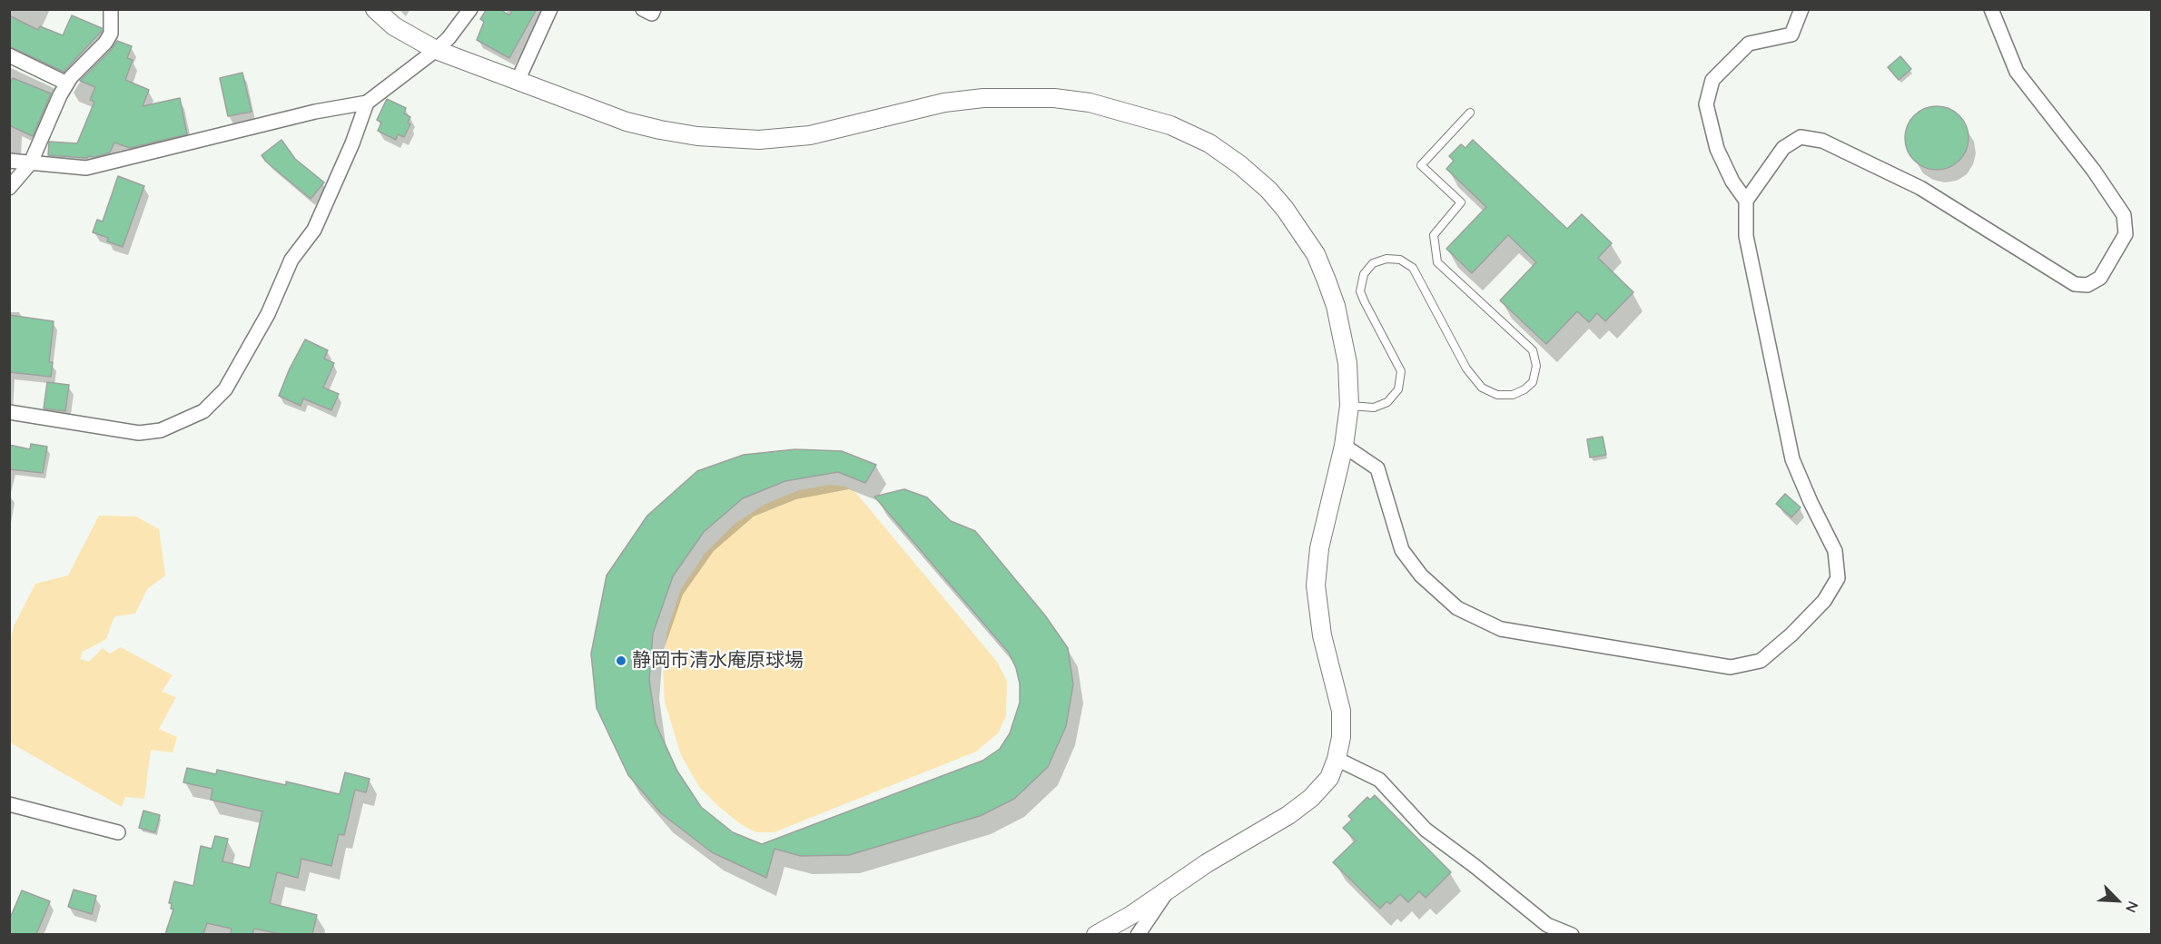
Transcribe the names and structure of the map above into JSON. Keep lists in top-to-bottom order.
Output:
{
  "places": ["静岡市清水庵原球場"],
  "north": "bottom right"
}
